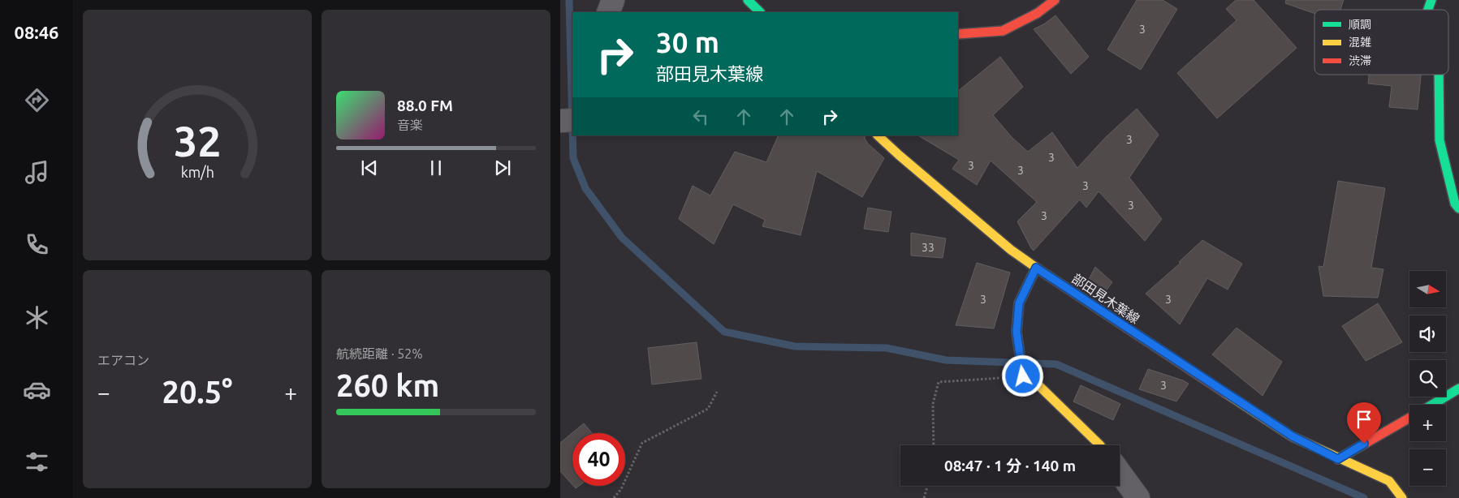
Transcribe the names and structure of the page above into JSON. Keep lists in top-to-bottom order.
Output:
{
  "streets": {
    "main road": ["部田見木葉線"]
  },
  "house_numbers": [
    "3",
    "3",
    "3",
    "3",
    "3",
    "3",
    "3",
    "3",
    "33",
    "3",
    "3",
    "3"
  ],
  "legend": ["順調", "混雑", "渋滞"],
  "north": "right",
  "page": {
    "tabs": "08:46",
    "turn": ["30 m", "部田見木葉線"],
    "song": ["88.0 FM", "音楽"],
    "tile": [
      "エアコン",
      ["航続距離 · 52%", "260 km"]
    ],
    "map_buttons": ["+", "−"],
    "heat": ["−", "20.5°", "+"],
    "limit": "40",
    "trip": "08:47 · 1 分 · 140 m",
    "gauge": ["32", "km/h"]
  }
}
